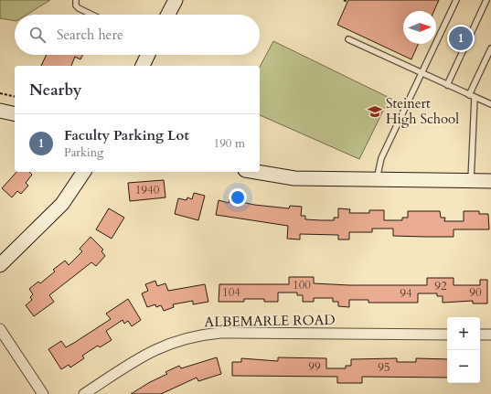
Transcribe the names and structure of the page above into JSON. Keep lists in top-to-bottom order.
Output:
{
  "streets": {
    "street": ["ALBEMARLE ROAD"]
  },
  "places": {
    "school or university": ["Steinert High School"]
  },
  "house_numbers": [
    "1940",
    "100",
    "92",
    "104",
    "90",
    "94",
    "99",
    "95"
  ],
  "north": "right",
  "page": {
    "search": "Search here",
    "pins": "1",
    "heading": "Nearby",
    "list": [
      {
        "mark": "1",
        "name": "Faculty Parking Lot",
        "note": "Parking",
        "value": "190 m"
      }
    ],
    "map_buttons": ["+", "−"]
  }
}
